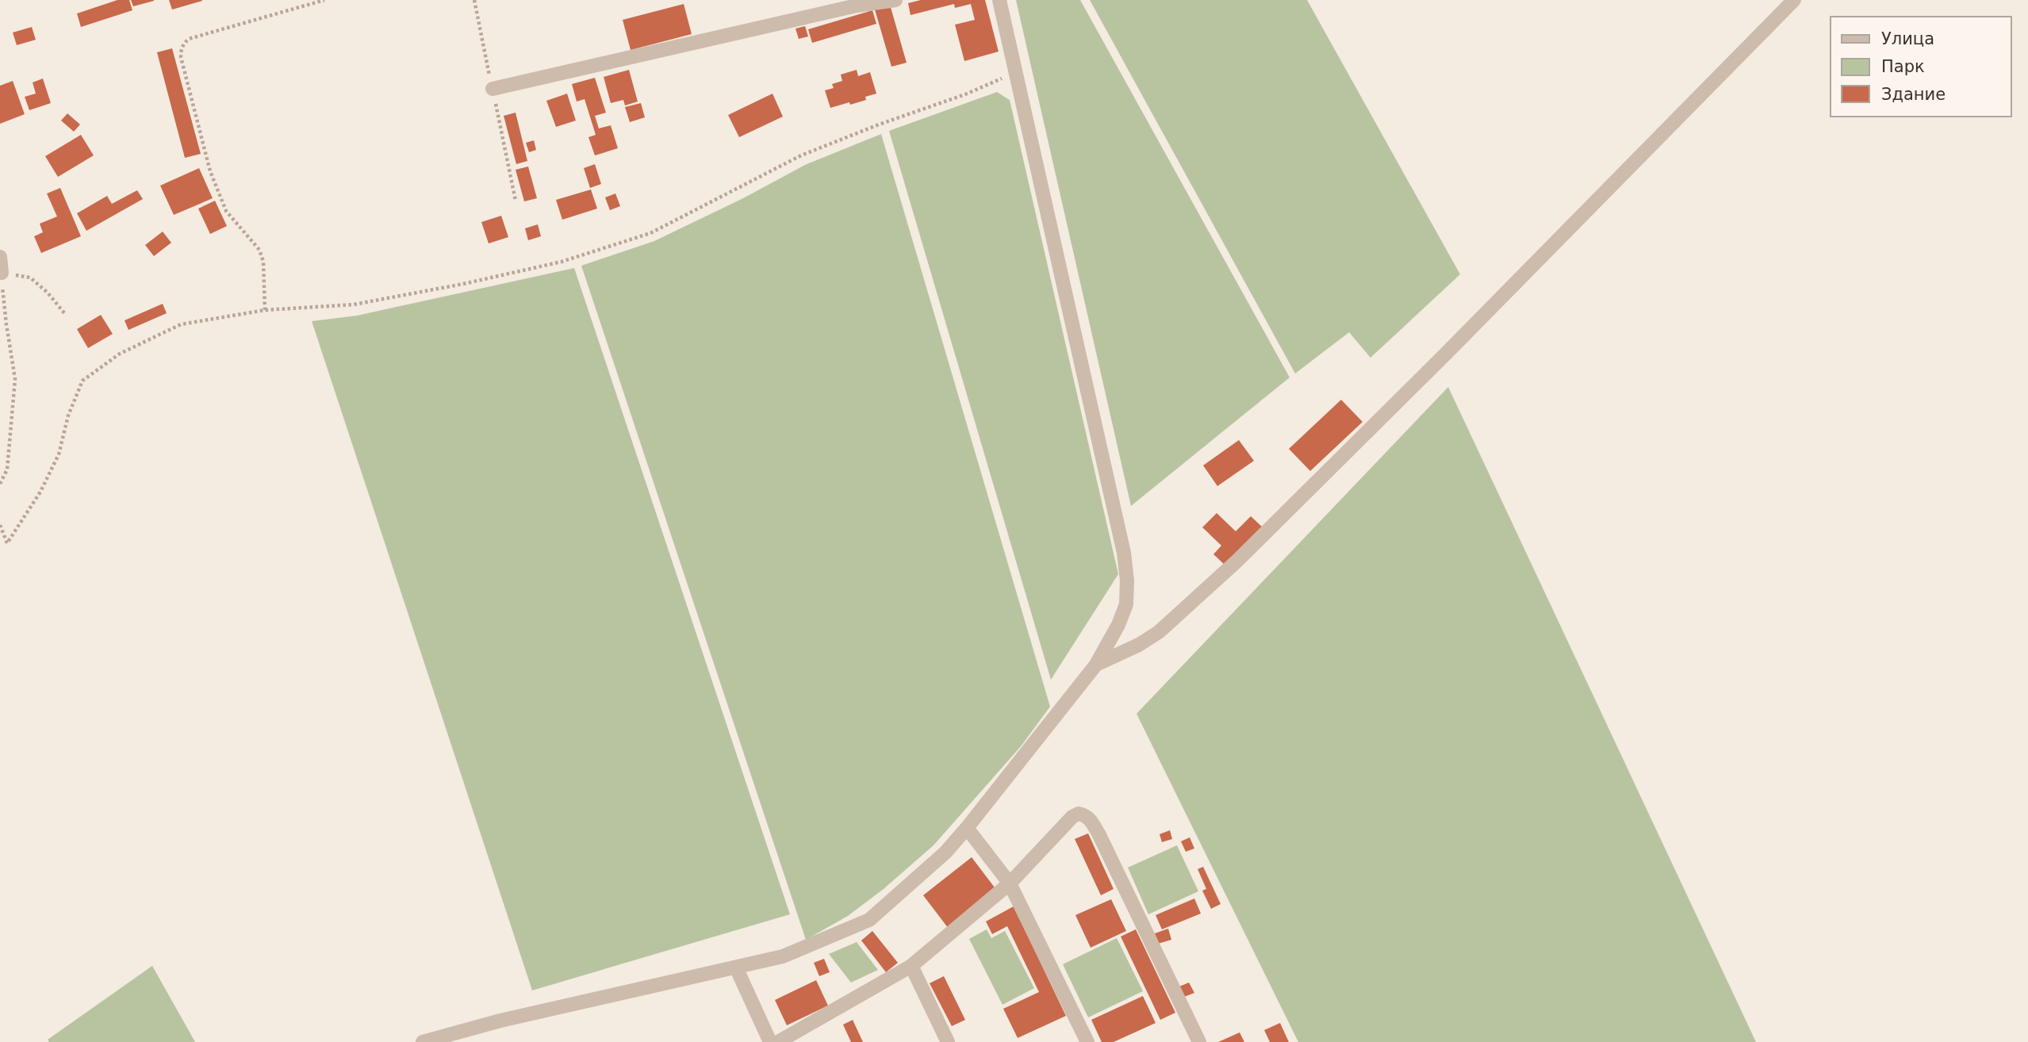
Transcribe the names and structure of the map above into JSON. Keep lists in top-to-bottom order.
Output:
{
  "legend": ["Улица", "Парк", "Здание"]
}
